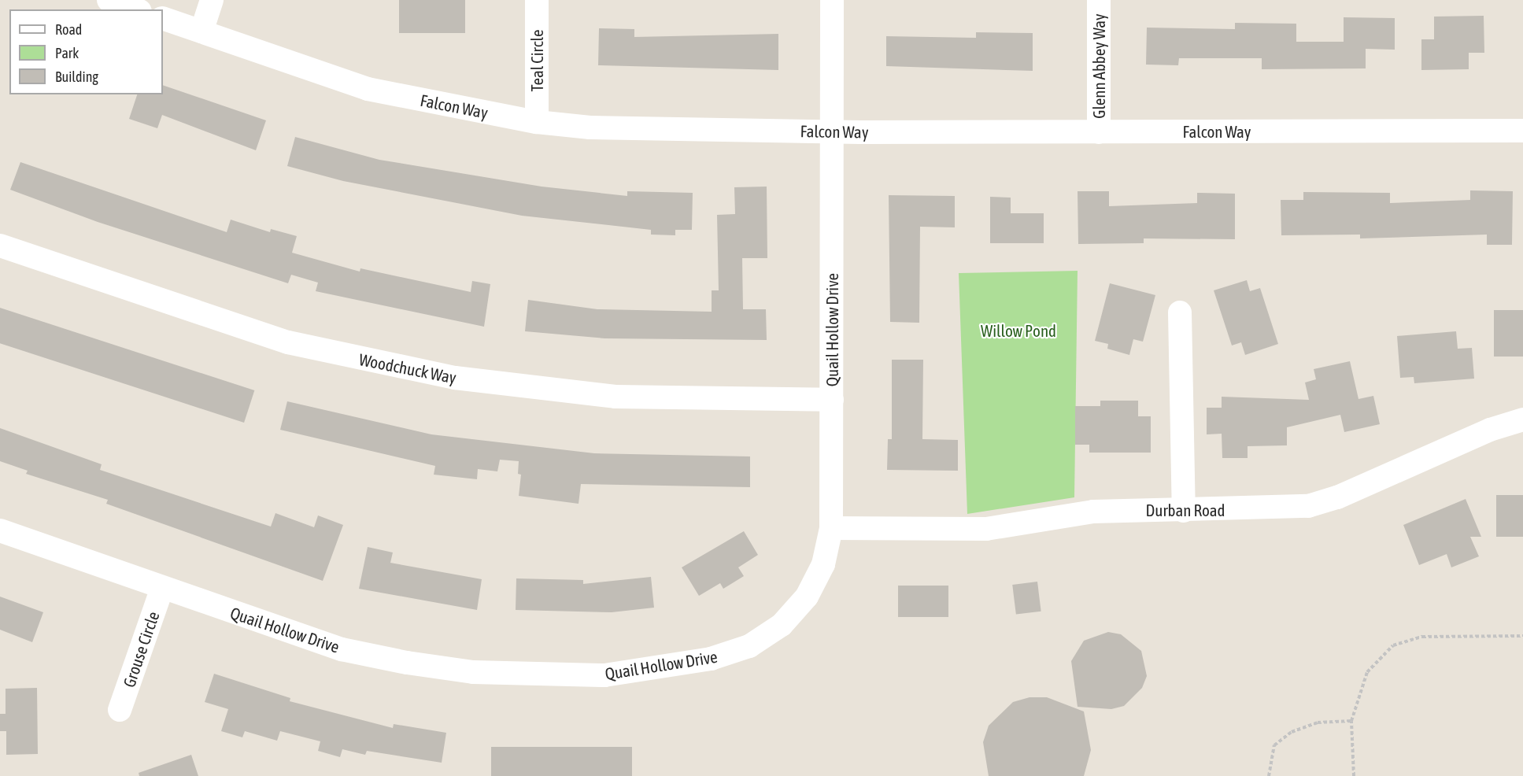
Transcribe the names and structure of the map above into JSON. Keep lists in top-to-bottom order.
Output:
{
  "streets": {
    "street": [
      "Teal Circle",
      "Glenn Abbey Way",
      "Falcon Way",
      "Quail Hollow Drive",
      "Woodchuck Way",
      "Durban Road",
      "Grouse Circle"
    ]
  },
  "crossings": [
    ["Teal Circle", "Falcon Way"],
    ["Glenn Abbey Way", "Falcon Way"],
    ["Falcon Way", "Quail Hollow Drive"],
    ["Quail Hollow Drive", "Woodchuck Way"],
    ["Quail Hollow Drive", "Durban Road"],
    ["Quail Hollow Drive", "Grouse Circle"]
  ],
  "parks": ["Willow Pond"],
  "legend": ["Road", "Park", "Building"]
}
